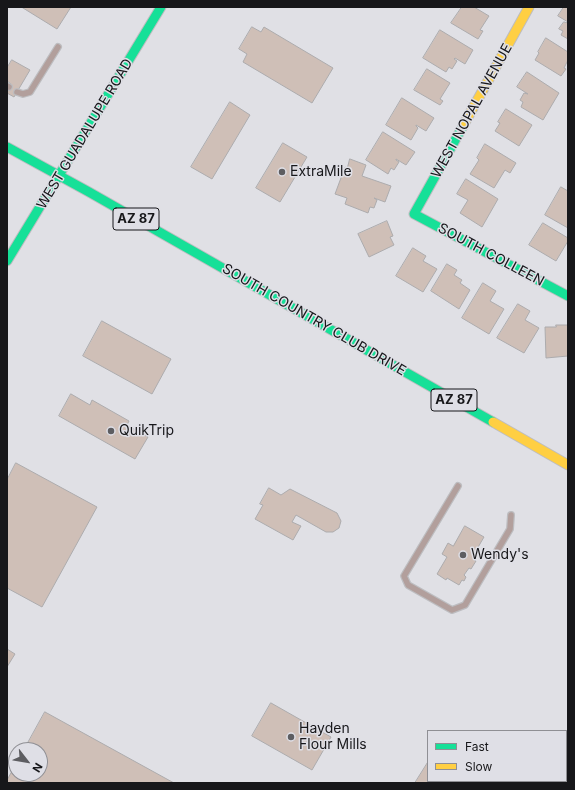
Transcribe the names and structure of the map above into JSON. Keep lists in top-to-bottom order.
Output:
{
  "streets": {
    "main road": [
      "WEST NOPAL AVENUE",
      "WEST GUADALUPE ROAD",
      "AZ 87",
      "SOUTH COLLEEN",
      "SOUTH COUNTRY CLUB DRIVE"
    ]
  },
  "crossings": [
    ["WEST NOPAL AVENUE", "SOUTH COLLEEN"],
    ["WEST GUADALUPE ROAD", "AZ 87"],
    ["WEST GUADALUPE ROAD", "SOUTH COUNTRY CLUB DRIVE"],
    ["AZ 87", "SOUTH COUNTRY CLUB DRIVE"]
  ],
  "places": [
    "ExtraMile",
    "QuikTrip",
    "Wendy's",
    "Hayden Flour Mills"
  ],
  "legend": ["Fast", "Slow"],
  "north": "bottom right"
}
